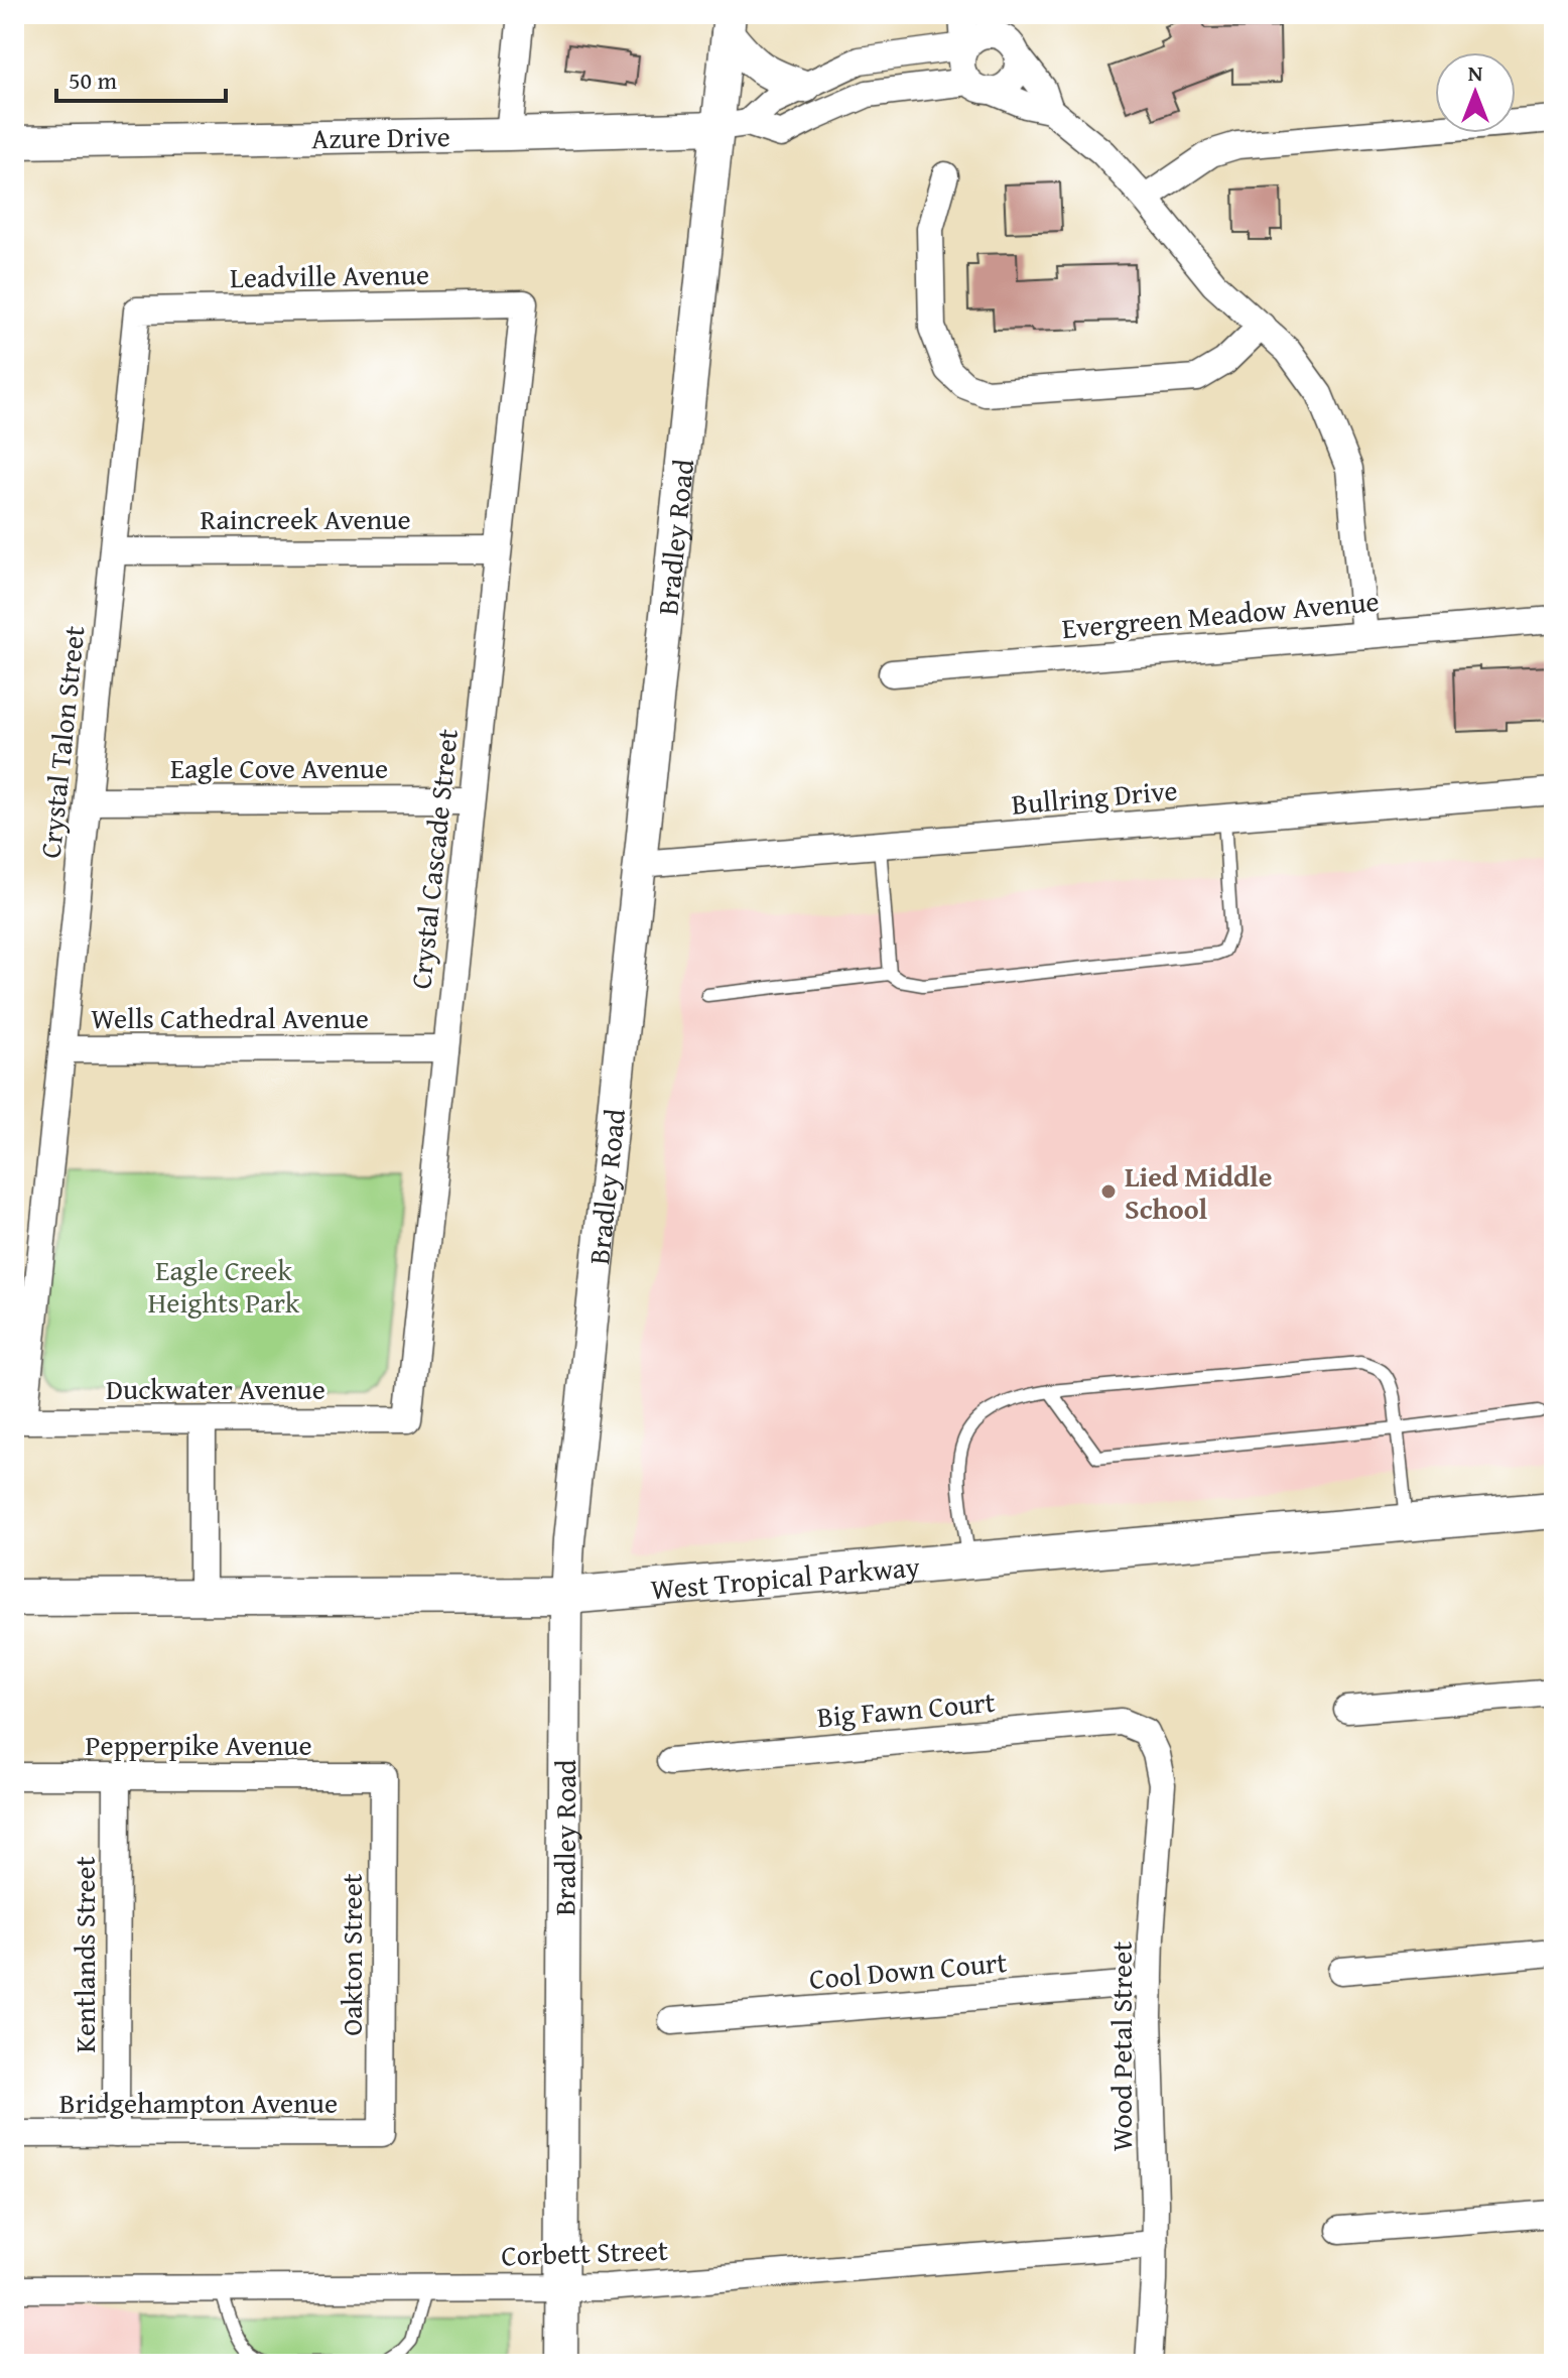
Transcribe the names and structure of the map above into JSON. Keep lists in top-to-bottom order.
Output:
{
  "streets": {
    "main road": ["West Tropical Parkway"],
    "street": [
      "Azure Drive",
      "Leadville Avenue",
      "Raincreek Avenue",
      "Bradley Road",
      "Evergreen Meadow Avenue",
      "Crystal Talon Street",
      "Eagle Cove Avenue",
      "Bullring Drive",
      "Crystal Cascade Street",
      "Wells Cathedral Avenue",
      "Duckwater Avenue",
      "Big Fawn Court",
      "Pepperpike Avenue",
      "Kentlands Street",
      "Oakton Street",
      "Cool Down Court",
      "Wood Petal Street",
      "Bridgehampton Avenue",
      "Corbett Street"
    ]
  },
  "crossings": [
    ["Azure Drive", "Bradley Road"],
    ["Leadville Avenue", "Crystal Talon Street"],
    ["Leadville Avenue", "Crystal Cascade Street"],
    ["Raincreek Avenue", "Crystal Talon Street"],
    ["Raincreek Avenue", "Crystal Cascade Street"],
    ["Bradley Road", "Bullring Drive"],
    ["Bradley Road", "West Tropical Parkway"],
    ["Bradley Road", "Corbett Street"],
    ["Crystal Talon Street", "Eagle Cove Avenue"],
    ["Crystal Talon Street", "Wells Cathedral Avenue"],
    ["Crystal Talon Street", "Duckwater Avenue"],
    ["Eagle Cove Avenue", "Crystal Cascade Street"],
    ["Crystal Cascade Street", "Wells Cathedral Avenue"],
    ["Crystal Cascade Street", "Duckwater Avenue"],
    ["Big Fawn Court", "Wood Petal Street"],
    ["Pepperpike Avenue", "Kentlands Street"],
    ["Pepperpike Avenue", "Oakton Street"],
    ["Kentlands Street", "Bridgehampton Avenue"],
    ["Oakton Street", "Bridgehampton Avenue"],
    ["Cool Down Court", "Wood Petal Street"],
    ["Wood Petal Street", "Corbett Street"]
  ],
  "parks": ["Eagle Creek Heights Park"],
  "places": ["Lied Middle School"],
  "scale_bar": "50 m",
  "north": "top"
}
